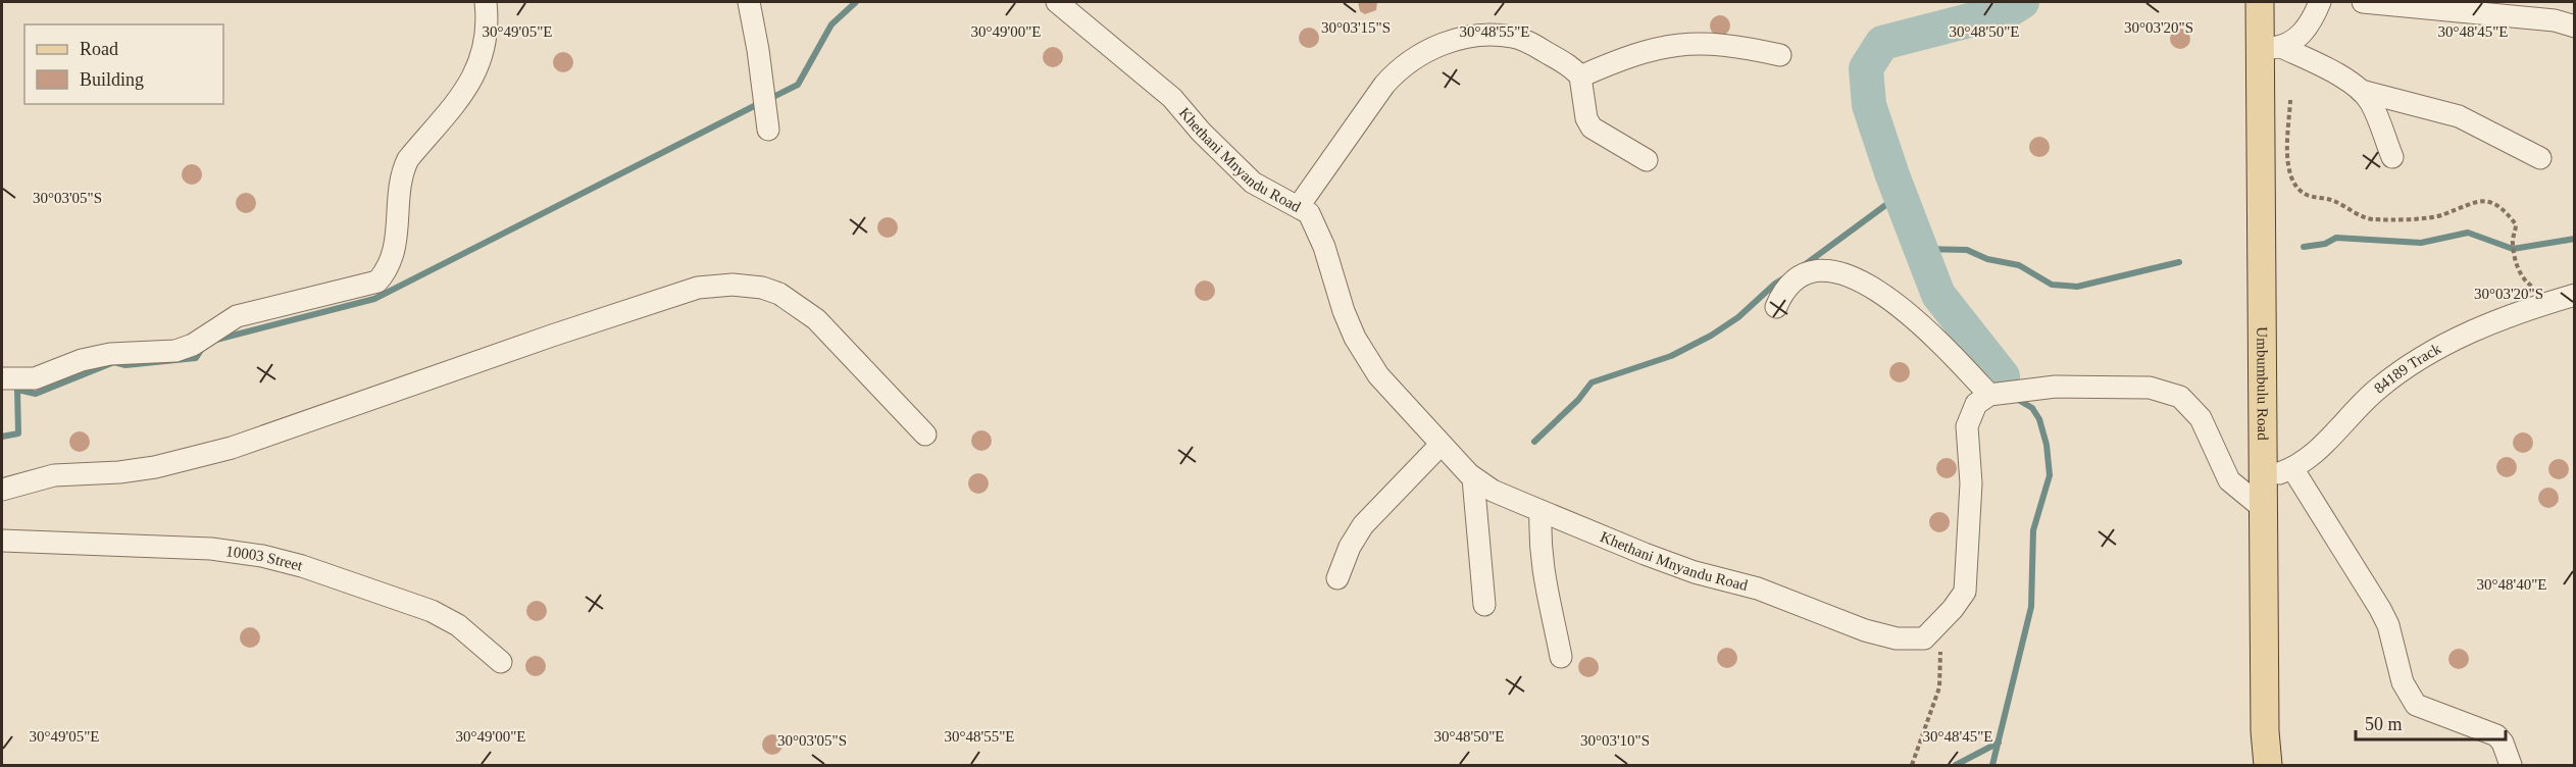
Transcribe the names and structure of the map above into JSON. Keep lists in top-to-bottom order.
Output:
{
  "streets": {
    "main road": ["Umbumbulu Road"],
    "street": ["Khethani Mnyandu Road", "84189 Track", "10003 Street"]
  },
  "crossings": [
    ["84189 Track", "Umbumbulu Road"]
  ],
  "legend": ["Road", "Building"],
  "scale_bar": "50 m",
  "coordinates": [
    "30°03'20\"S",
    "30°03'15\"S",
    "30°49'05\"E",
    "30°49'00\"E",
    "30°48'55\"E",
    "30°48'50\"E",
    "30°48'45\"E",
    "30°03'05\"S",
    "30°48'40\"E",
    "30°03'10\"S"
  ]
}
